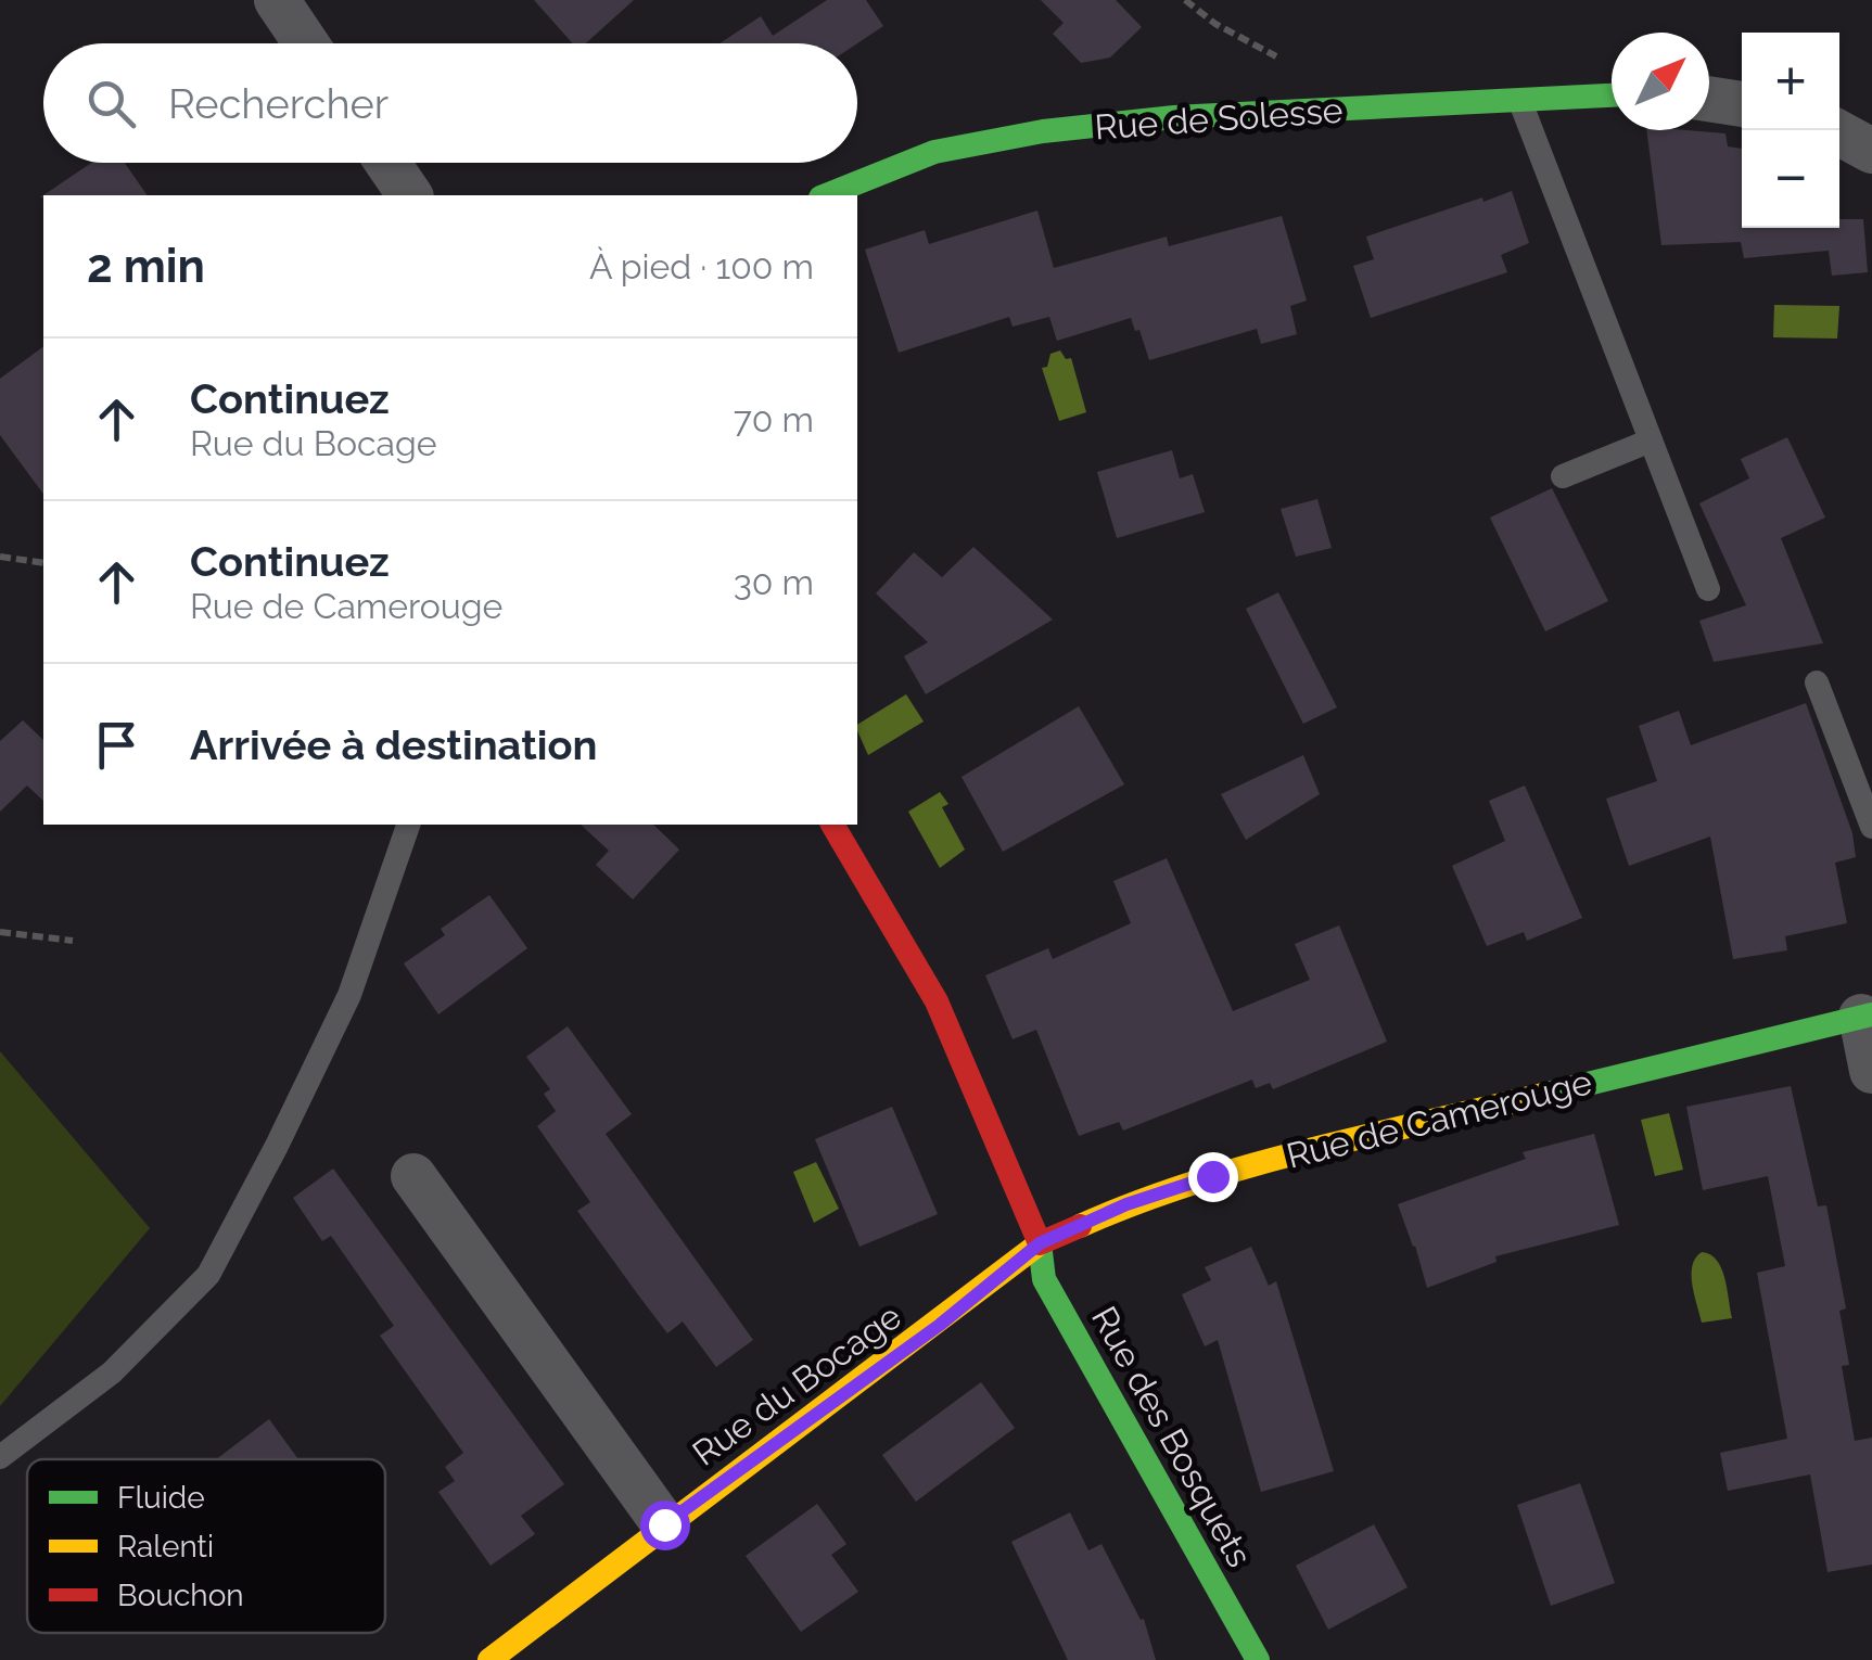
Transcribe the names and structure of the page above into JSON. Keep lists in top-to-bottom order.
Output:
{
  "streets": {
    "street": [
      "Rue de Solesse",
      "Rue de Camerouge",
      "Rue du Bocage",
      "Rue des Bosquets"
    ]
  },
  "crossings": [
    ["Rue de Camerouge", "Rue du Bocage"],
    ["Rue de Camerouge", "Rue des Bosquets"],
    ["Rue du Bocage", "Rue des Bosquets"]
  ],
  "legend": ["Fluide", "Ralenti", "Bouchon"],
  "north": "top right",
  "page": {
    "map_buttons": ["+", "−"],
    "search": "Rechercher",
    "heading": ["2 min", "À pied · 100 m"],
    "list": [
      ["Continuez", "Rue du Bocage", "70 m"],
      ["Continuez", "Rue de Camerouge", "30 m"],
      "Arrivée à destination"
    ]
  }
}
